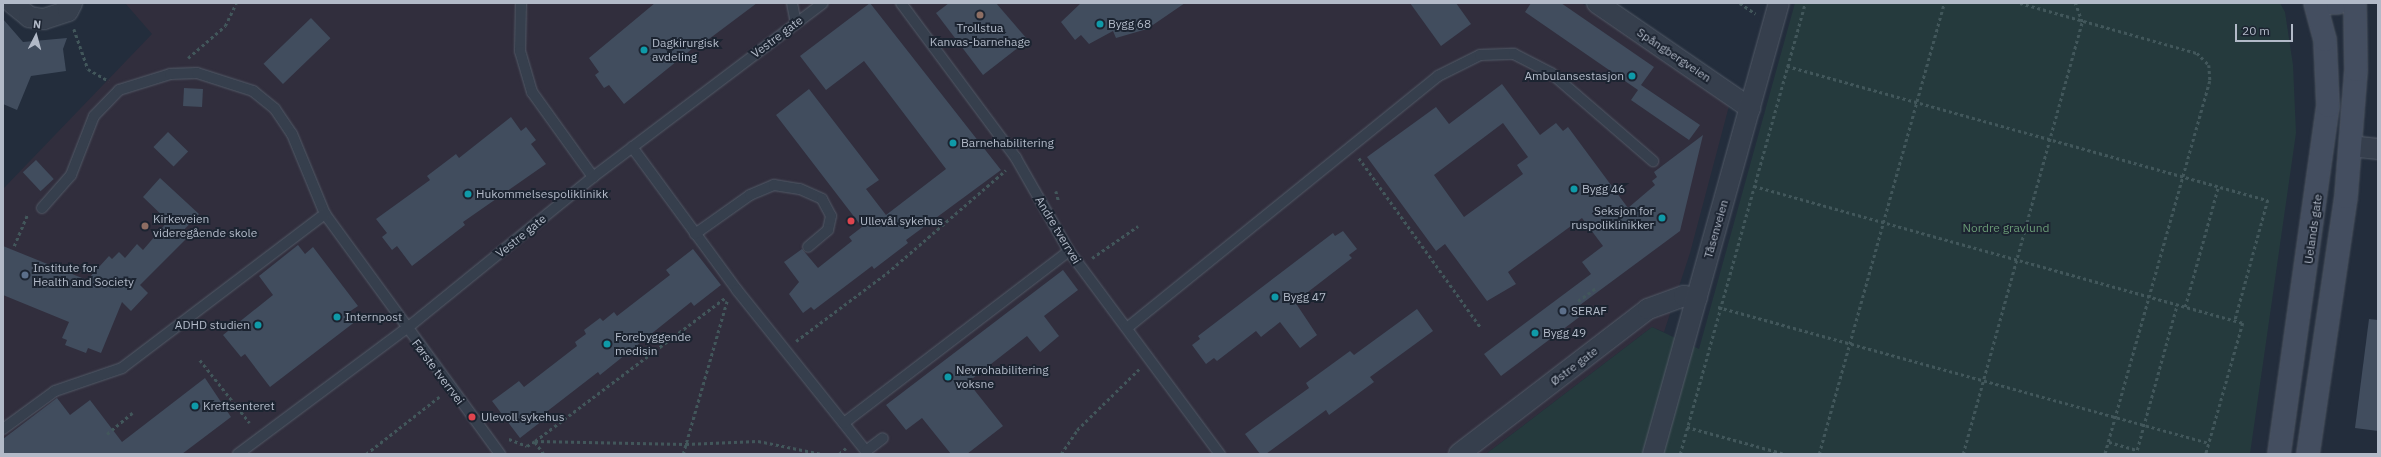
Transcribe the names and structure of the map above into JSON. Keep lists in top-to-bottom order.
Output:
{
  "streets": {
    "main road": ["Uelands gate"],
    "street": ["Spångbergveien", "Tåsenveien", "Østre gate"],
    "lane": ["Vestre gate", "Andre tverrvei", "Første tverrvei"]
  },
  "crossings": [
    ["Vestre gate", "Første tverrvei"],
    ["Spångbergveien", "Tåsenveien"],
    ["Tåsenveien", "Østre gate"]
  ],
  "parks": ["Nordre gravlund"],
  "places": [
    "Trollstua Kanvas-barnehage",
    "Bygg 68",
    "Dagkirurgisk avdeling",
    "Ambulansestasjon",
    "Barnehabilitering",
    "Bygg 46",
    "Hukommelsespoliklinikk",
    "Seksjon for ruspoliklinikker",
    "Ullevål sykehus",
    "Kirkeveien videregående skole",
    "Institute for Health and Society",
    "Bygg 47",
    "SERAF",
    "Internpost",
    "ADHD studien",
    "Bygg 49",
    "Forebyggende medisin",
    "Nevrohabilitering voksne",
    "Kreftsenteret",
    "Ulevoll sykehus"
  ],
  "scale_bar": "20 m",
  "north": "top"
}
